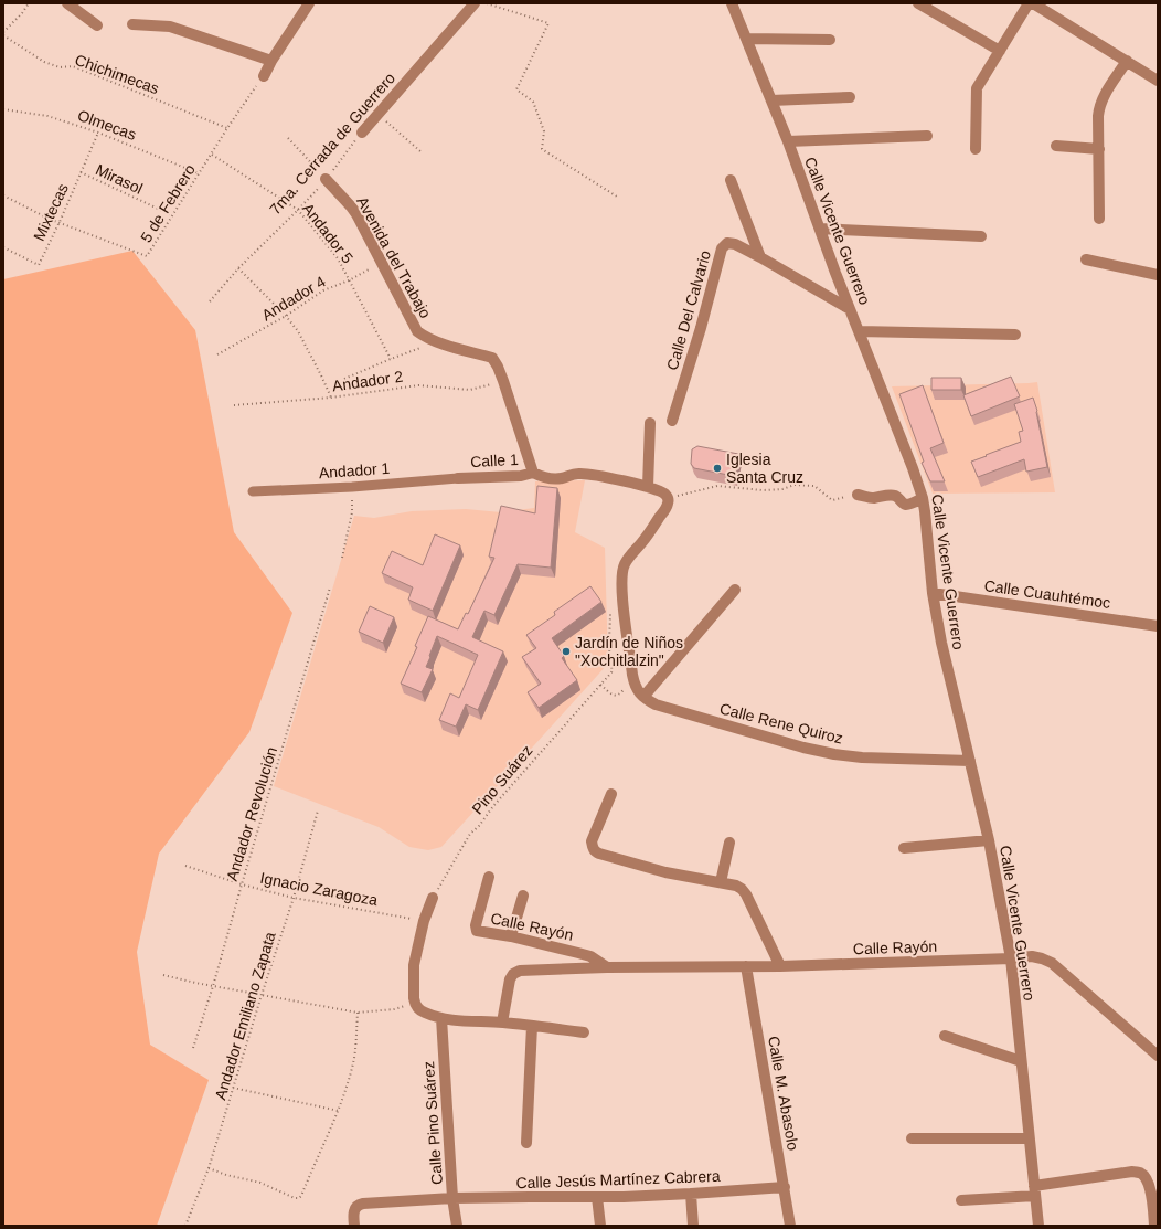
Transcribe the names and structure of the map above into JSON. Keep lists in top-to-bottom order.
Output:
{
  "streets": {
    "street": [
      "7ma. Cerrada de Guerrero",
      "Calle Vicente Guerrero",
      "Avenida del Trabajo",
      "Calle Del Calvario",
      "Calle 1",
      "Andador 1",
      "Calle Cuauhtémoc",
      "Calle Rene Quiroz",
      "Calle Rayón",
      "Calle M. Abasolo",
      "Calle Pino Suárez",
      "Calle Jesús Martínez Cabrera"
    ],
    "path": [
      "Chichimecas",
      "Olmecas",
      "Mirasol",
      "5 de Febrero",
      "Mixtecas",
      "Andador 5",
      "Andador 4",
      "Andador 2",
      "Pino Suárez",
      "Andador Revolución",
      "Ignacio Zaragoza",
      "Andador Emiliano Zapata"
    ]
  },
  "crossings": [
    ["Chichimecas", "5 de Febrero"],
    ["Olmecas", "5 de Febrero"],
    ["Olmecas", "Mixtecas"],
    ["7ma. Cerrada de Guerrero", "Andador 5"],
    ["7ma. Cerrada de Guerrero", "Avenida del Trabajo"],
    ["Mirasol", "5 de Febrero"],
    ["Mirasol", "Mixtecas"],
    ["5 de Febrero", "Mixtecas"],
    ["5 de Febrero", "Andador 5"],
    ["Calle Vicente Guerrero", "Calle Del Calvario"],
    ["Calle Vicente Guerrero", "Calle Cuauhtémoc"],
    ["Calle Vicente Guerrero", "Calle Rene Quiroz"],
    ["Calle Vicente Guerrero", "Calle Rayón"],
    ["Andador 5", "Andador 4"],
    ["Avenida del Trabajo", "Andador 4"],
    ["Avenida del Trabajo", "Andador 2"],
    ["Avenida del Trabajo", "Calle 1"],
    ["Calle 1", "Andador 1"],
    ["Andador Revolución", "Ignacio Zaragoza"],
    ["Ignacio Zaragoza", "Andador Emiliano Zapata"],
    ["Calle Rayón", "Calle M. Abasolo"],
    ["Calle M. Abasolo", "Calle Jesús Martínez Cabrera"],
    ["Calle Pino Suárez", "Calle Jesús Martínez Cabrera"]
  ],
  "places": ["Iglesia Santa Cruz", "Jardín de Niños \"Xochitlalzin\""]
}
